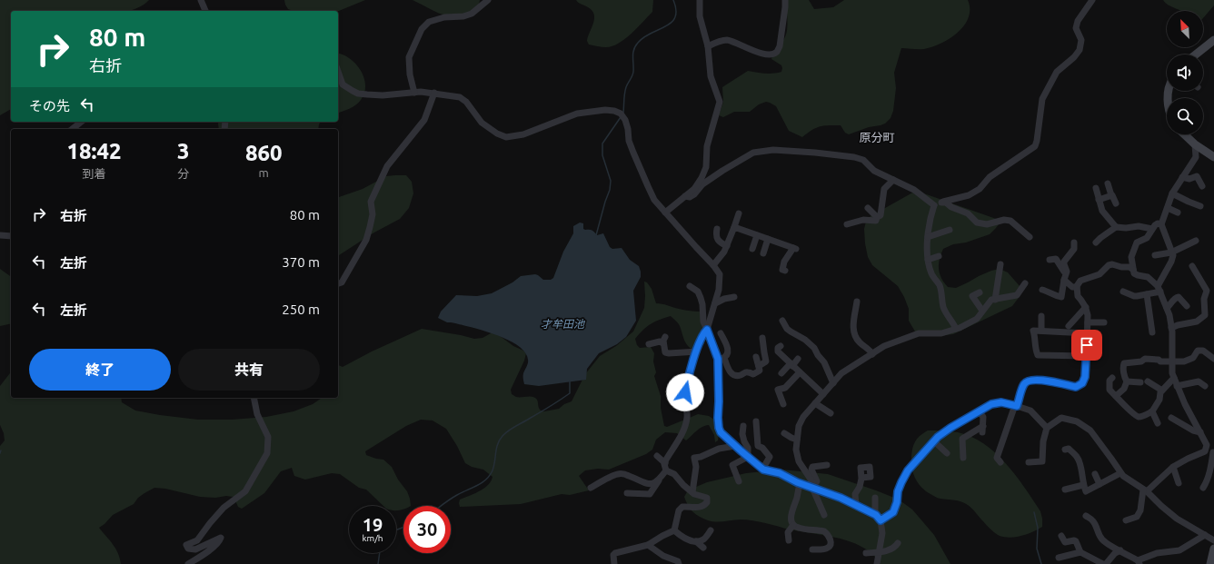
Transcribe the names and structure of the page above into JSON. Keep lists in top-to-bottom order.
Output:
{
  "districts": ["原分町"],
  "water": ["才牟田池"],
  "north": "top left",
  "page": {
    "turn": ["80 m", "右折"],
    "then": "その先",
    "eta": [
      "18:42",
      "到着",
      "3",
      "分",
      "860",
      "m"
    ],
    "list": [
      {
        "name": "右折",
        "value": "80 m"
      },
      {
        "name": "左折",
        "value": "370 m"
      },
      {
        "name": "左折",
        "value": "250 m"
      }
    ],
    "buttons": ["終了", "共有"],
    "speed": "19 km/h",
    "limit": "30"
  }
}
